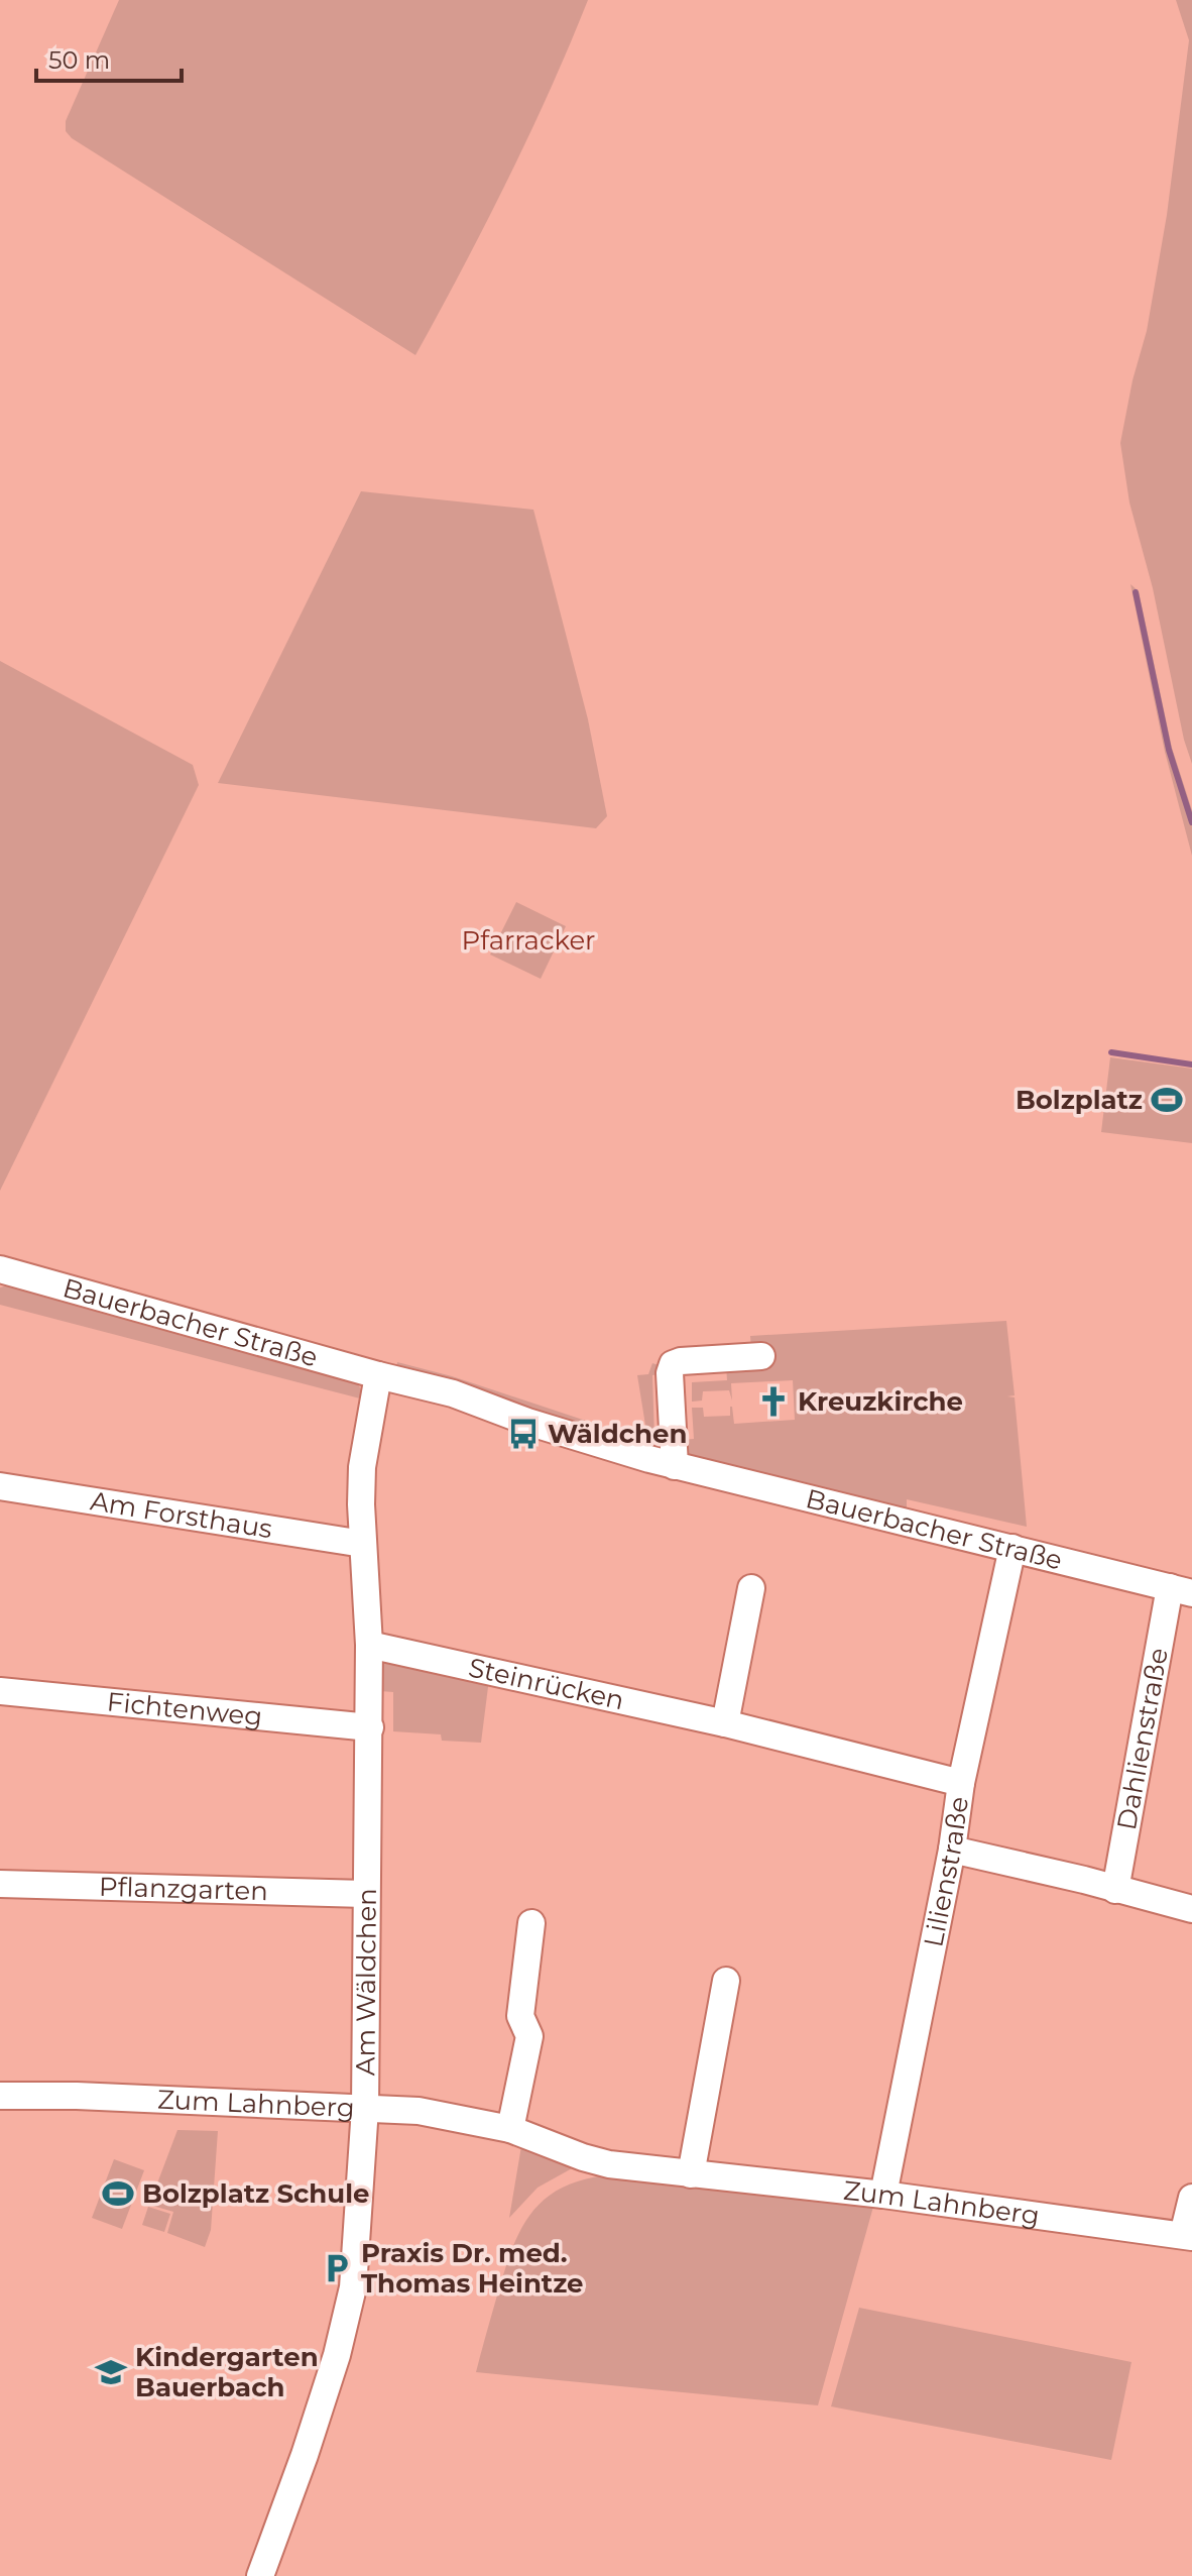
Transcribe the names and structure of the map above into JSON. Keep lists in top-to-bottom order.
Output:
{
  "streets": {
    "street": [
      "Bauerbacher Straße",
      "Am Forsthaus",
      "Steinrücken",
      "Fichtenweg",
      "Dahlienstraße",
      "Lilienstraße",
      "Pflanzgarten",
      "Am Wäldchen",
      "Zum Lahnberg"
    ]
  },
  "crossings": [
    ["Bauerbacher Straße", "Dahlienstraße"],
    ["Bauerbacher Straße", "Lilienstraße"],
    ["Bauerbacher Straße", "Am Wäldchen"],
    ["Am Forsthaus", "Am Wäldchen"],
    ["Steinrücken", "Lilienstraße"],
    ["Steinrücken", "Am Wäldchen"],
    ["Fichtenweg", "Am Wäldchen"],
    ["Lilienstraße", "Zum Lahnberg"],
    ["Pflanzgarten", "Am Wäldchen"],
    ["Am Wäldchen", "Zum Lahnberg"]
  ],
  "parks": ["Pfarracker"],
  "places": {
    "sports": ["Bolzplatz", "Bolzplatz Schule"],
    "church": ["Kreuzkirche"],
    "bus stop": ["Wäldchen"],
    "parking": ["Praxis Dr. med. Thomas Heintze"],
    "school or university": ["Kindergarten Bauerbach"]
  },
  "scale_bar": "50 m"
}
